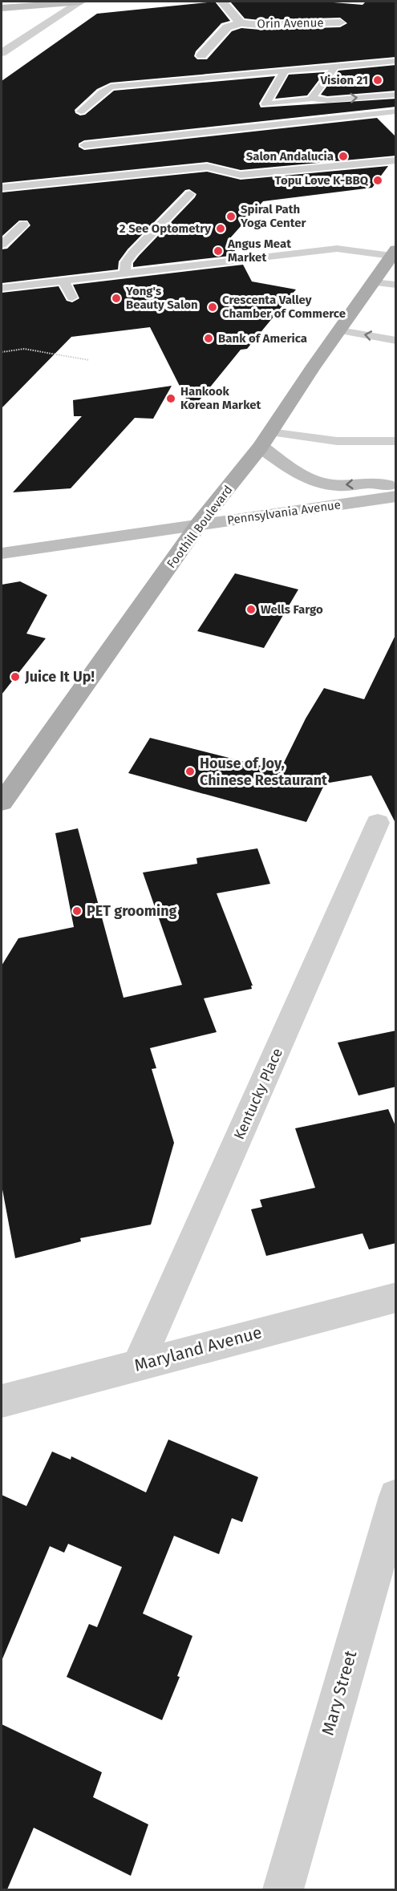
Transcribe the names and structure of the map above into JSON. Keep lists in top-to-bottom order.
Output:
{
  "streets": {
    "main road": ["Pennsylvania Avenue", "Foothill Boulevard"],
    "street": [
      "Orin Avenue",
      "Kentucky Place",
      "Maryland Avenue",
      "Mary Street"
    ]
  },
  "crossings": [
    ["Pennsylvania Avenue", "Foothill Boulevard"],
    ["Kentucky Place", "Maryland Avenue"]
  ],
  "places": [
    "Vision 21",
    "Salon Andalucia",
    "Topu Love K-BBQ",
    "Spiral Path Yoga Center",
    "2 See Optometry",
    "Angus Meat Market",
    "Yong's Beauty Salon",
    "Crescenta Valley Chamber of Commerce",
    "Bank of America",
    "Hankook Korean Market",
    "Wells Fargo",
    "Juice It Up!",
    "House of Joy, Chinese Restaurant",
    "PET grooming"
  ]
}
